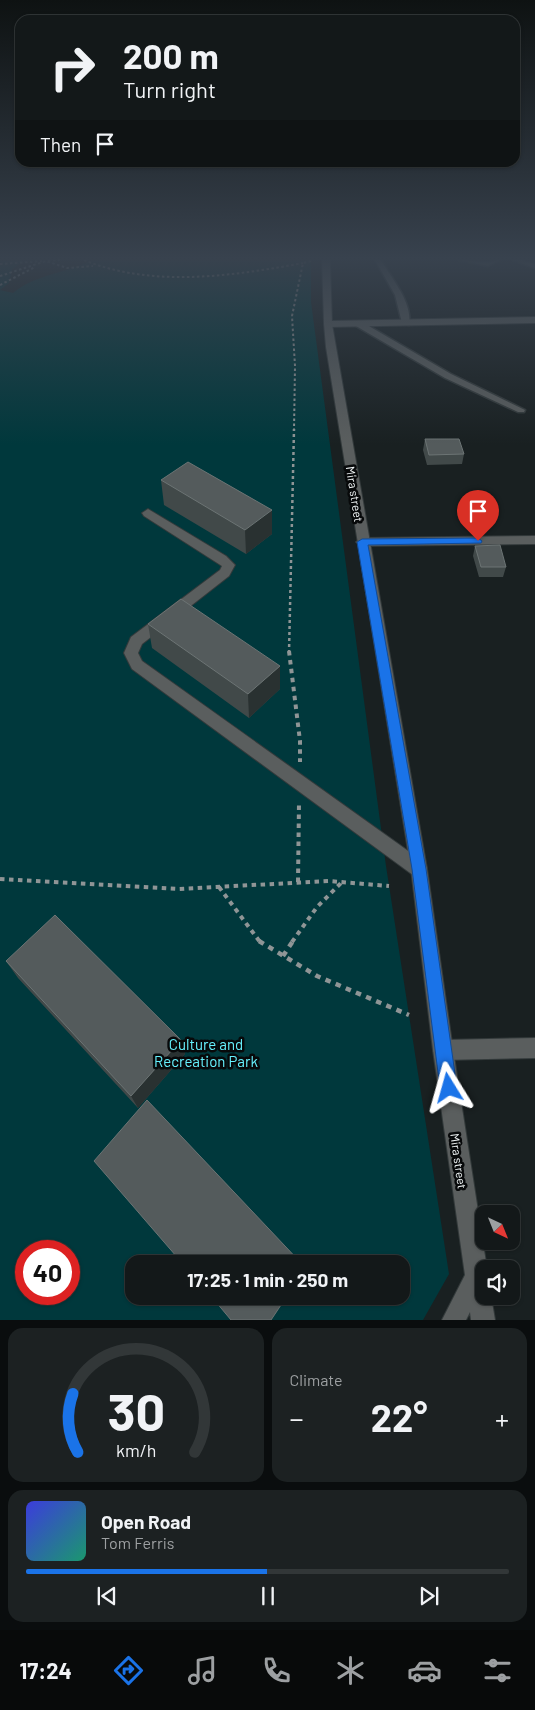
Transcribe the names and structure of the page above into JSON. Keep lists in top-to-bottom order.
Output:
{
  "streets": {
    "street": ["Mira street"]
  },
  "parks": ["Culture and Recreation Park"],
  "north": "bottom right",
  "page": {
    "turn": ["200 m", "Turn right"],
    "then": "Then",
    "limit": "40",
    "trip": "17:25 · 1 min · 250 m",
    "tile": "Climate",
    "heat": ["−", "22°", "+"],
    "song": ["Open Road", "Tom Ferris"],
    "tabs": "17:24",
    "gauge": ["30", "km/h"]
  }
}
